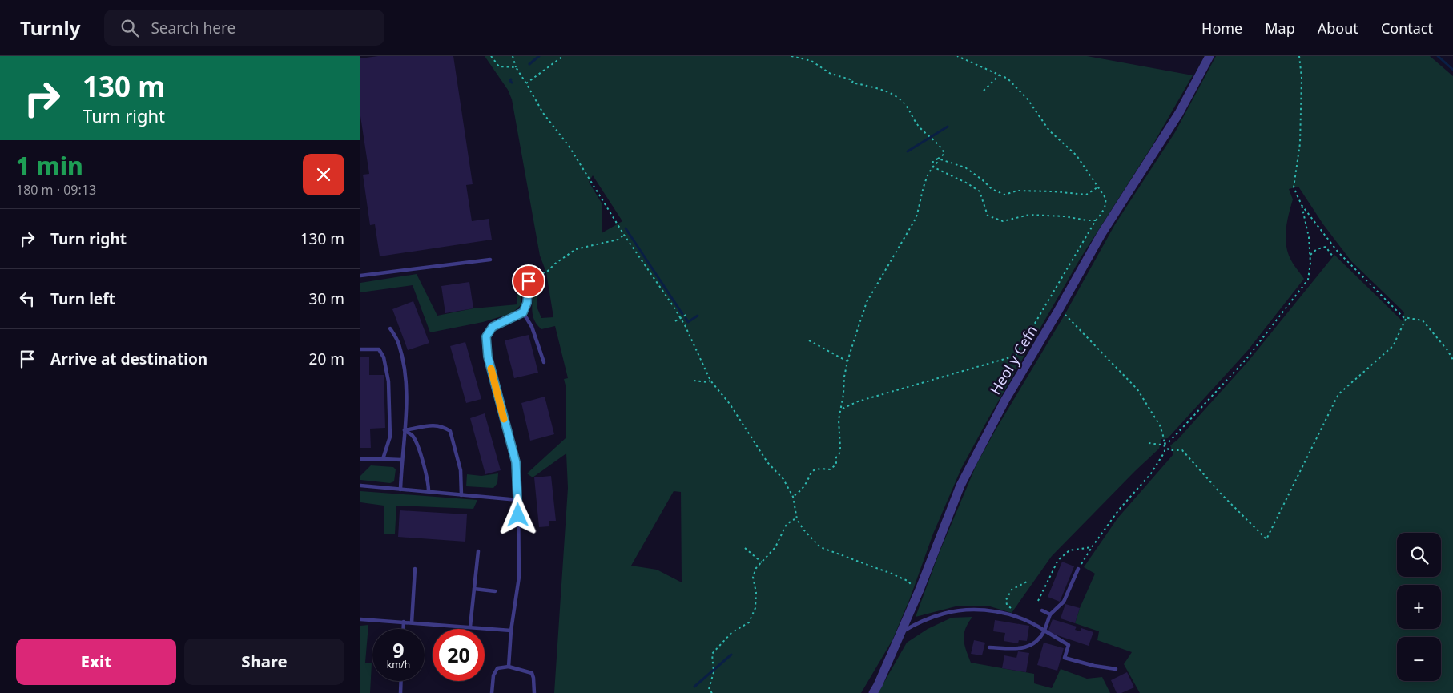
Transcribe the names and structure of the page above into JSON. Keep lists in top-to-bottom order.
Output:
{
  "streets": {
    "street": ["Heol y Cefn"]
  },
  "page": {
    "header": "Turnly",
    "search": "Search here",
    "nav": [
      "Home",
      "Map",
      "About",
      "Contact"
    ],
    "turn": ["130 m", "Turn right"],
    "heading": ["1 min", "180 m · 09:13"],
    "list": [
      {
        "name": "Turn right",
        "value": "130 m"
      },
      {
        "name": "Turn left",
        "value": "30 m"
      },
      {
        "name": "Arrive at destination",
        "value": "20 m"
      }
    ],
    "map_buttons": ["+", "−"],
    "speed": "9 km/h",
    "limit": "20",
    "buttons": ["Exit", "Share"]
  }
}
